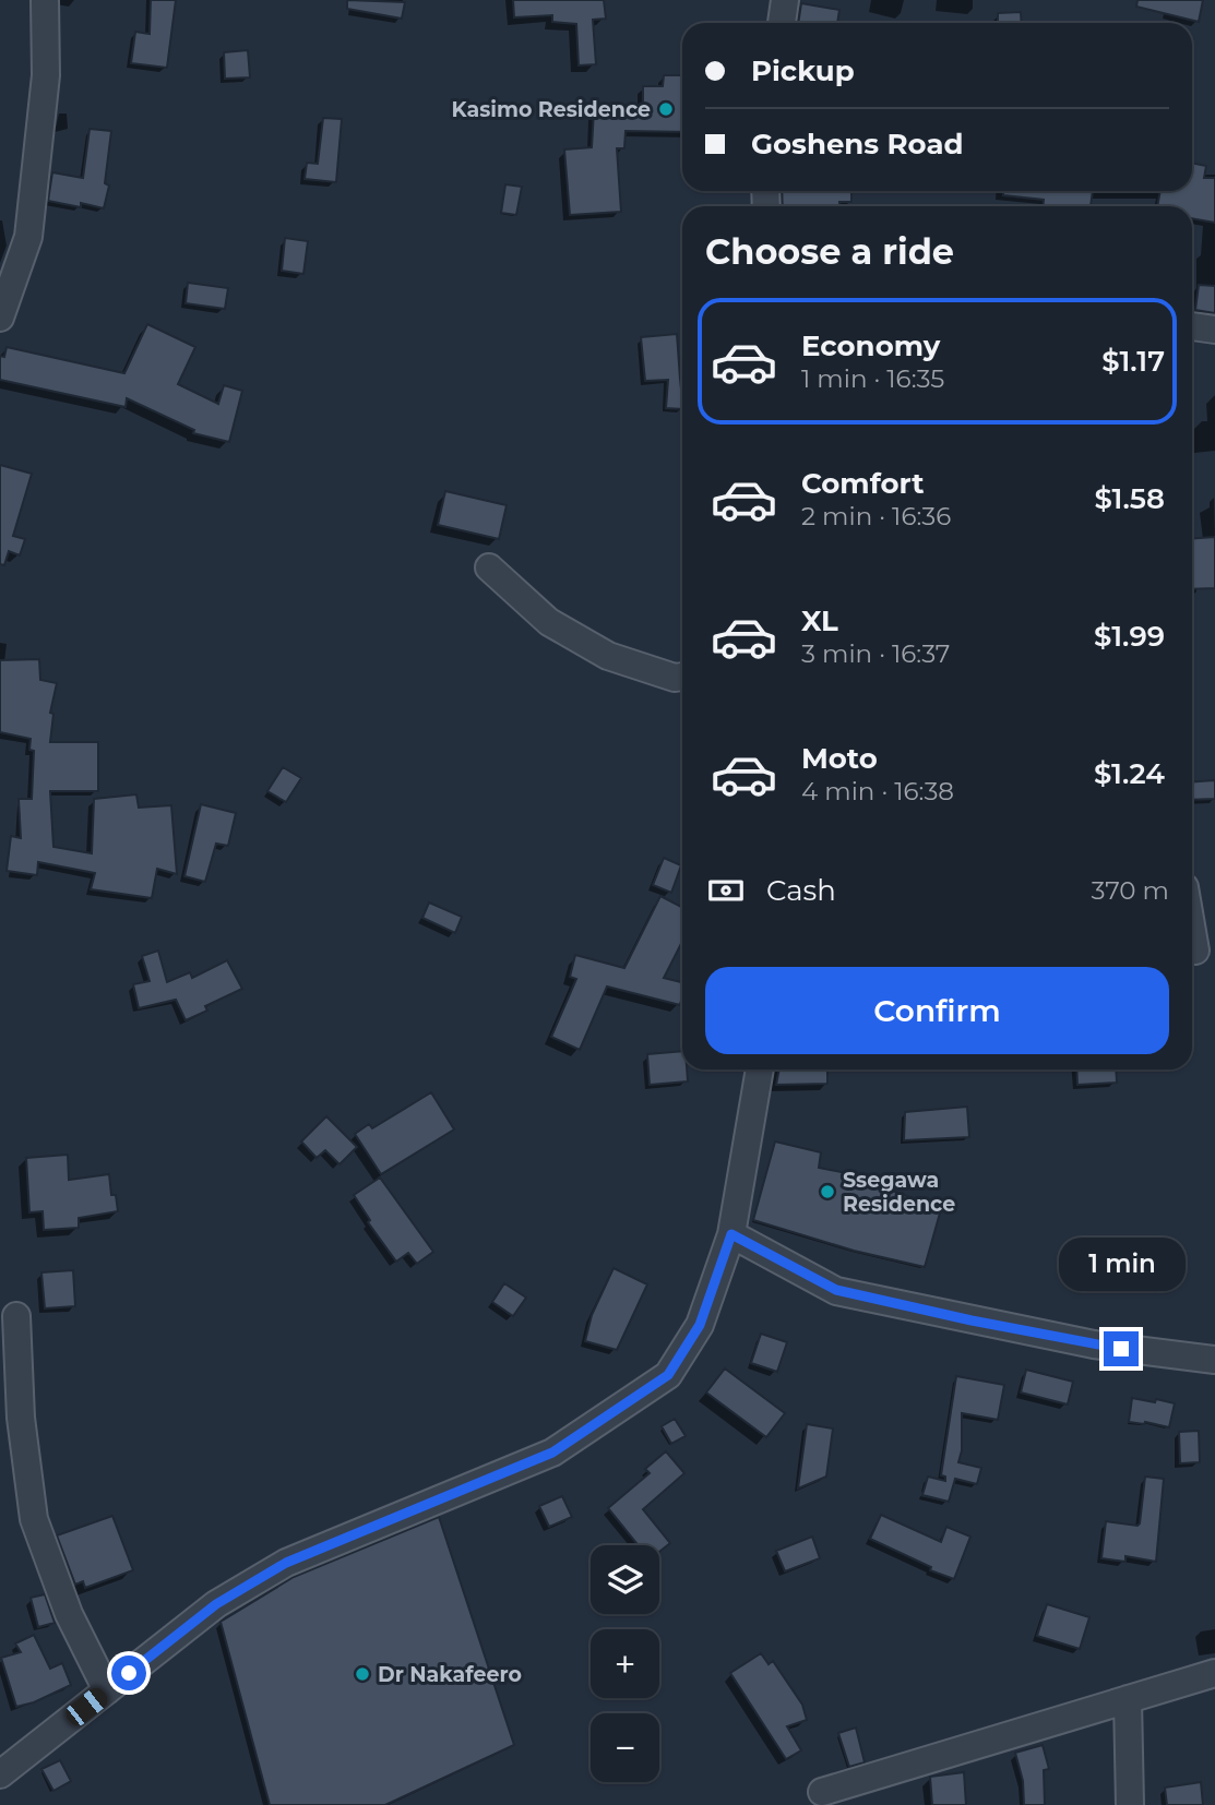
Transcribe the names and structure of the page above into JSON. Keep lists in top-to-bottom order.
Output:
{
  "places": ["Kasimo Residence", "Ssegawa Residence", "Dr Nakafeero"],
  "page": {
    "banner": ["Pickup", "Goshens Road"],
    "heading": "Choose a ride",
    "list": [
      {
        "name": "Economy",
        "note": "1 min · 16:35",
        "value": "$1.17"
      },
      {
        "name": "Comfort",
        "note": "2 min · 16:36",
        "value": "$1.58"
      },
      {
        "name": "XL",
        "note": "3 min · 16:37",
        "value": "$1.99"
      },
      {
        "name": "Moto",
        "note": "4 min · 16:38",
        "value": "$1.24"
      }
    ],
    "pay": ["Cash", "370 m"],
    "buttons": "Confirm",
    "bubble": "1 min",
    "map_buttons": ["+", "−"]
  }
}
